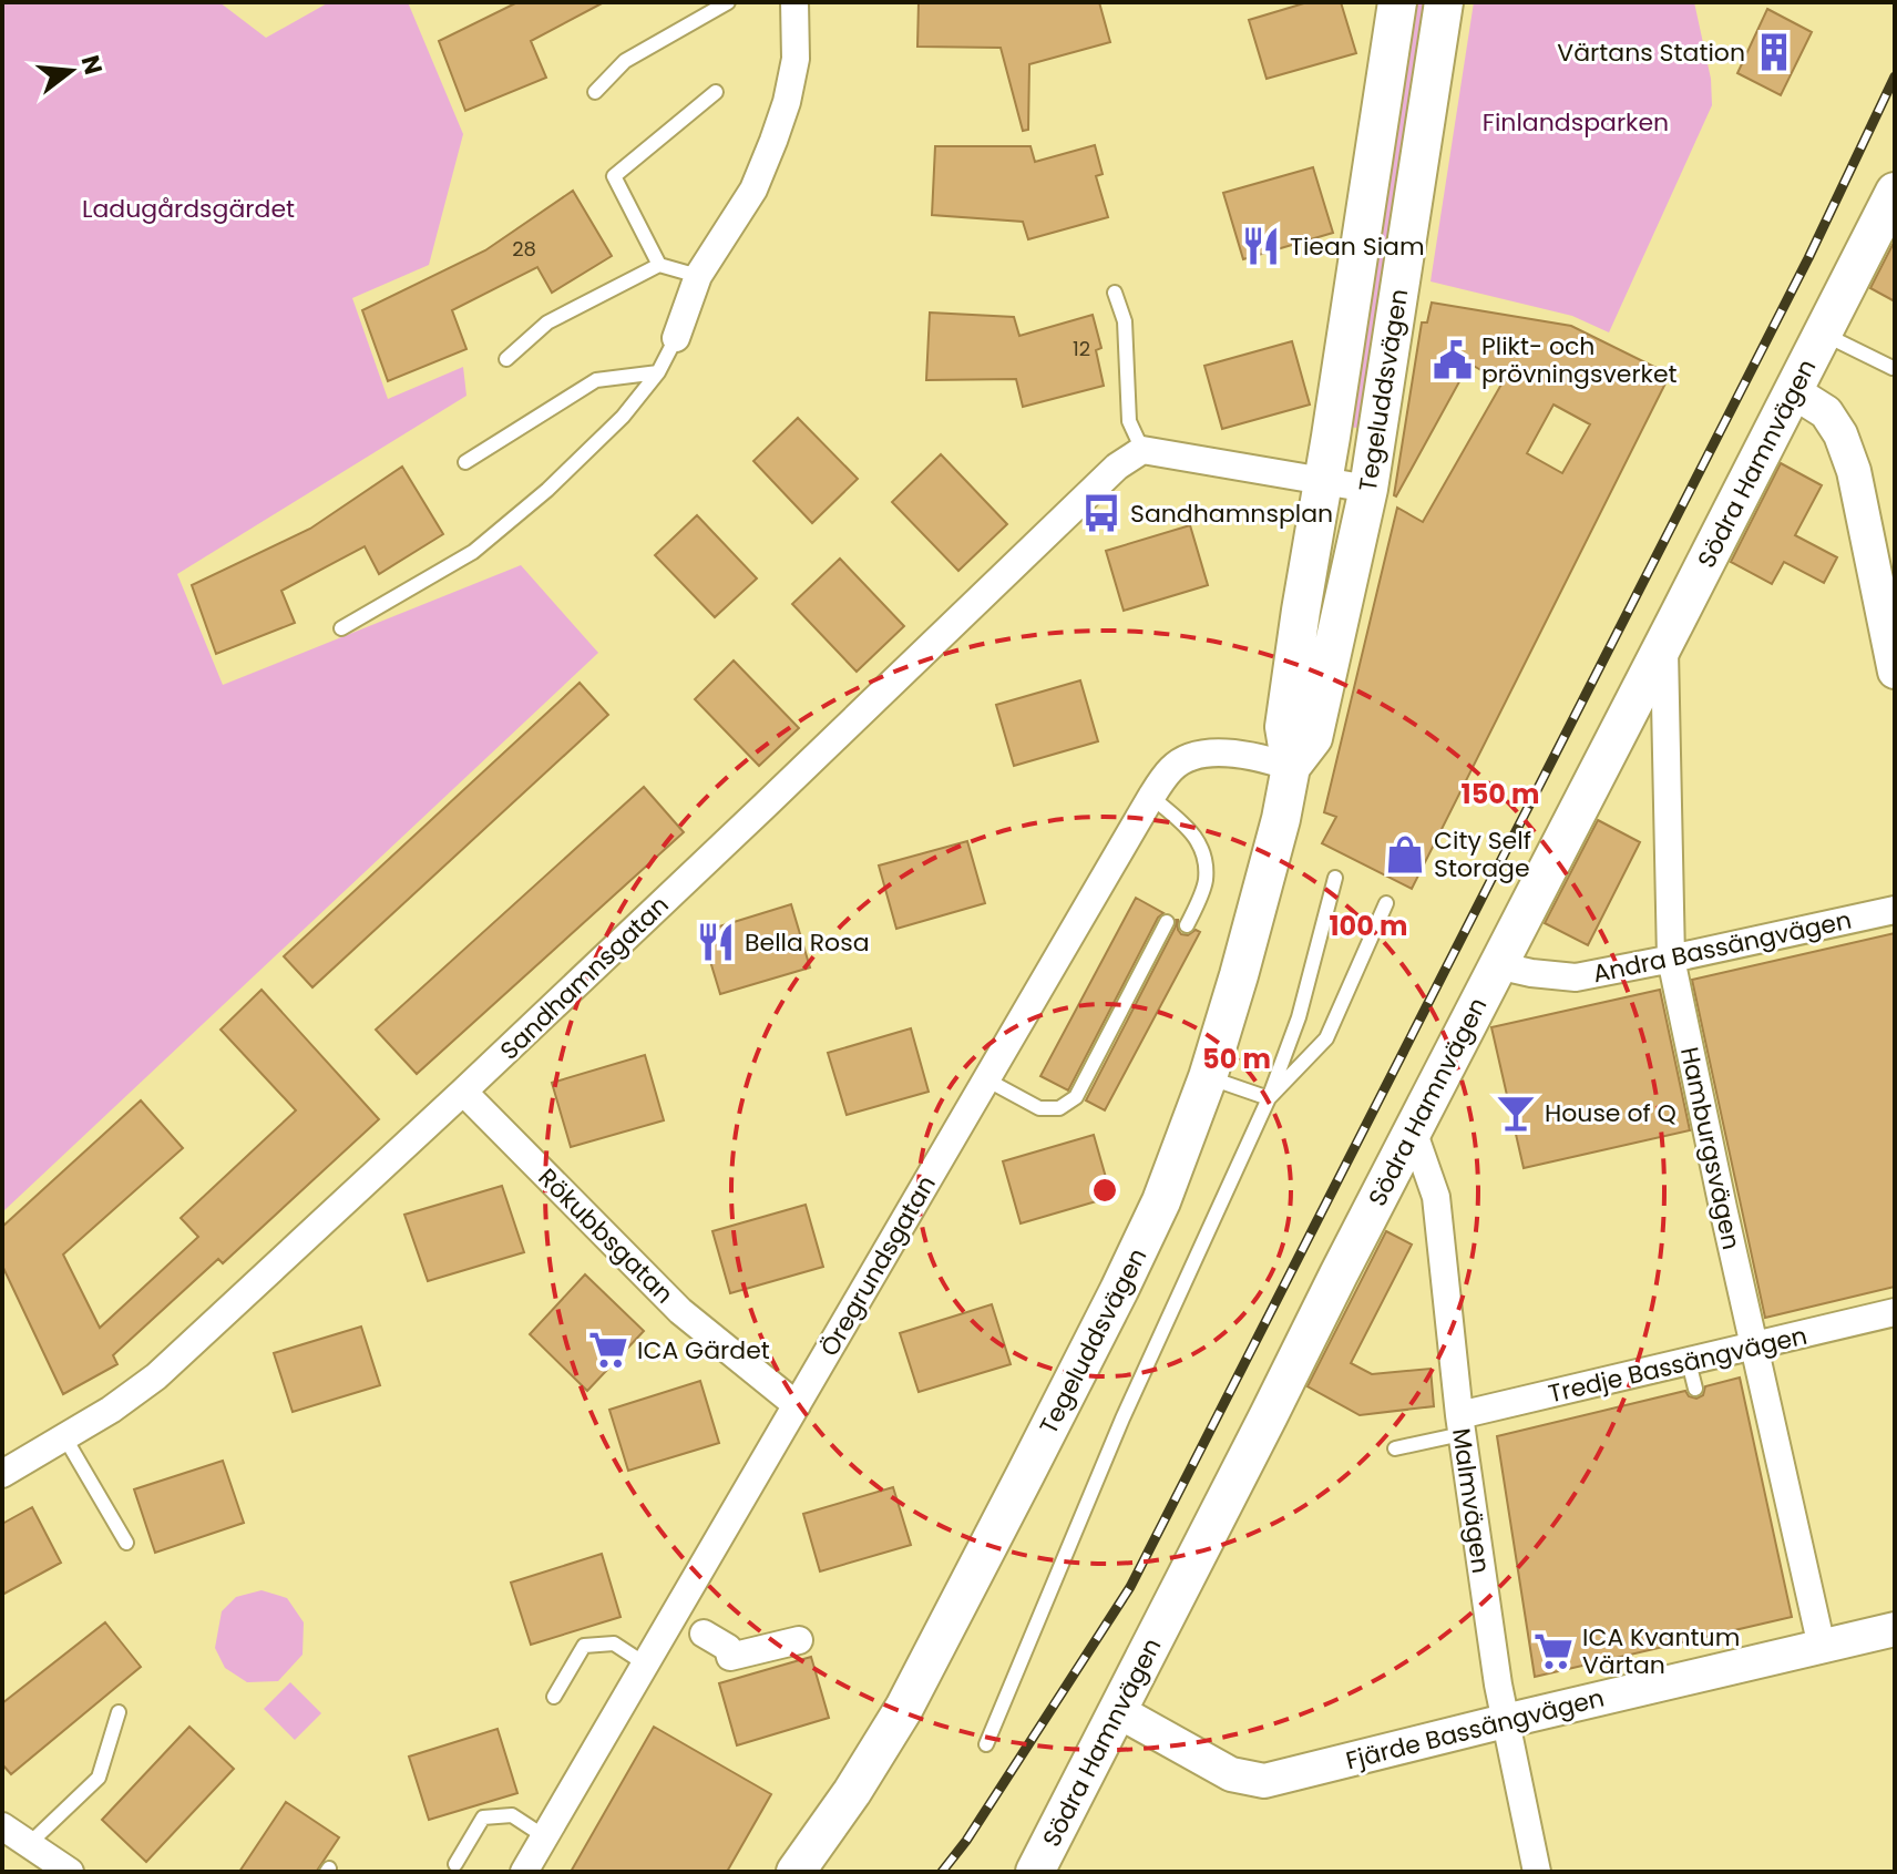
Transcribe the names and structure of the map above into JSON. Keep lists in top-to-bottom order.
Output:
{
  "streets": {
    "main road": ["Tegeluddsvägen", "Södra Hamnvägen"],
    "street": [
      "Andra Bassängvägen",
      "Sandhamnsgatan",
      "Hamburgsvägen",
      "Rökubbsgatan",
      "Öregrundsgatan",
      "Tredje Bassängvägen",
      "Malmvägen",
      "Fjärde Bassängvägen"
    ]
  },
  "crossings": [
    ["Tegeluddsvägen", "Öregrundsgatan"],
    ["Södra Hamnvägen", "Andra Bassängvägen"],
    ["Södra Hamnvägen", "Hamburgsvägen"],
    ["Södra Hamnvägen", "Malmvägen"],
    ["Södra Hamnvägen", "Fjärde Bassängvägen"],
    ["Andra Bassängvägen", "Hamburgsvägen"],
    ["Sandhamnsgatan", "Rökubbsgatan"],
    ["Hamburgsvägen", "Tredje Bassängvägen"],
    ["Hamburgsvägen", "Fjärde Bassängvägen"],
    ["Rökubbsgatan", "Öregrundsgatan"],
    ["Tredje Bassängvägen", "Malmvägen"],
    ["Malmvägen", "Fjärde Bassängvägen"]
  ],
  "parks": ["Finlandsparken", "Ladugårdsgärdet"],
  "places": {
    "building": ["Värtans Station"],
    "restaurant": ["Tiean Siam", "Bella Rosa"],
    "public building": ["Plikt- och prövningsverket"],
    "bus stop": ["Sandhamnsplan"],
    "shop": ["City Self Storage"],
    "bar": ["House of Q"],
    "supermarket": ["ICA Gärdet", "ICA Kvantum Värtan"]
  },
  "house_numbers": ["28", "12"],
  "north": "right",
  "rings": ["150 m", "100 m", "50 m"]
}
